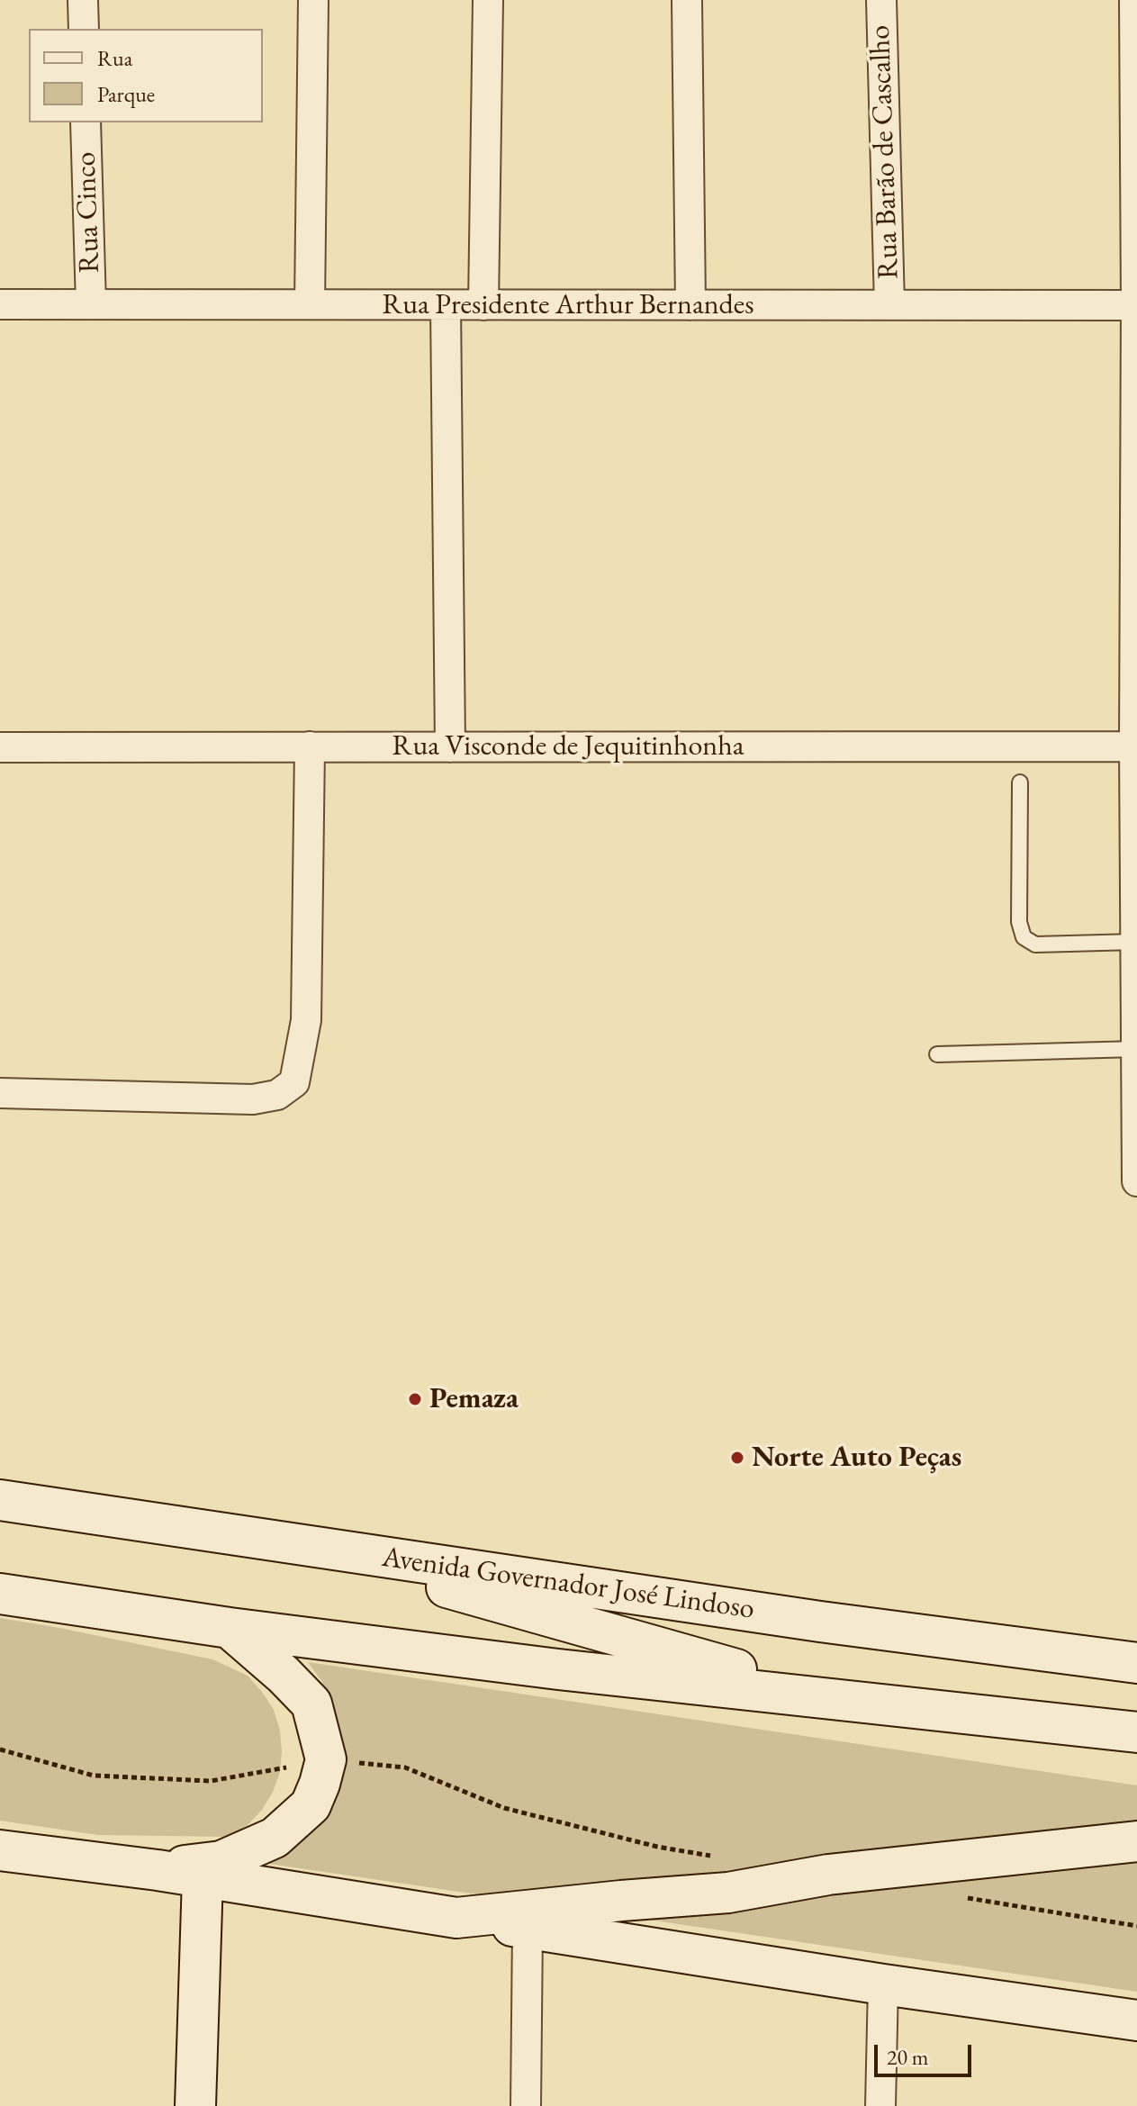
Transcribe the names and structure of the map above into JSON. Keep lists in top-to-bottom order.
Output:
{
  "streets": {
    "main road": ["Avenida Governador José Lindoso"],
    "street": [
      "Rua Barão de Cascalho",
      "Rua Cinco",
      "Rua Presidente Arthur Bernandes",
      "Rua Visconde de Jequitinhonha"
    ]
  },
  "crossings": [
    ["Rua Barão de Cascalho", "Rua Presidente Arthur Bernandes"],
    ["Rua Cinco", "Rua Presidente Arthur Bernandes"]
  ],
  "places": ["Pemaza", "Norte Auto Peças"],
  "legend": ["Rua", "Parque"],
  "scale_bar": "20 m"
}
